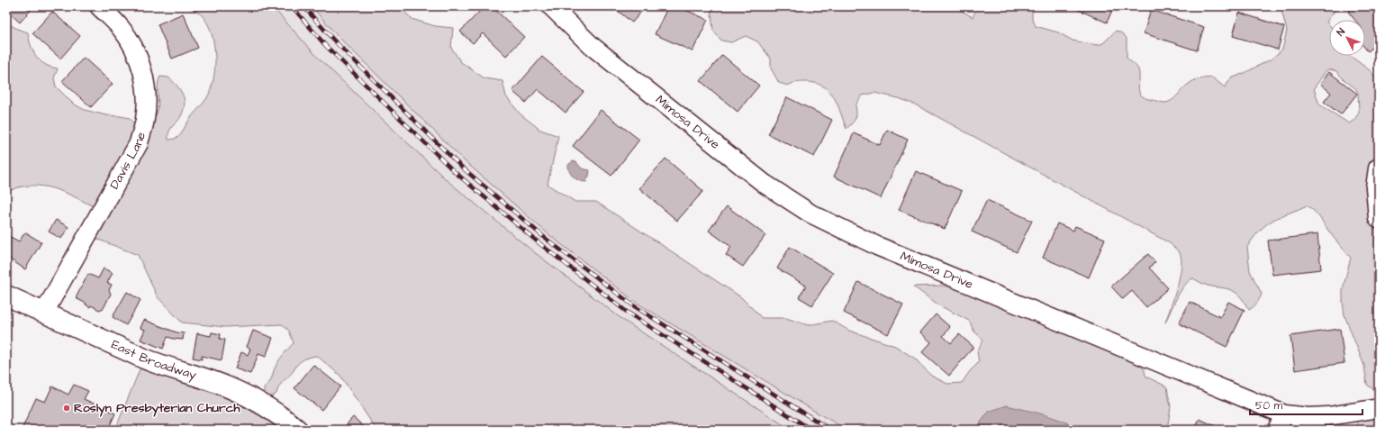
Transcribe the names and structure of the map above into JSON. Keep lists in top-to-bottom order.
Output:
{
  "streets": {
    "main road": ["East Broadway"],
    "street": ["Mimosa Drive", "Davis Lane"]
  },
  "crossings": [
    ["Davis Lane", "East Broadway"]
  ],
  "places": ["Roslyn Presbyterian Church"],
  "scale_bar": "50 m",
  "north": "top left"
}
